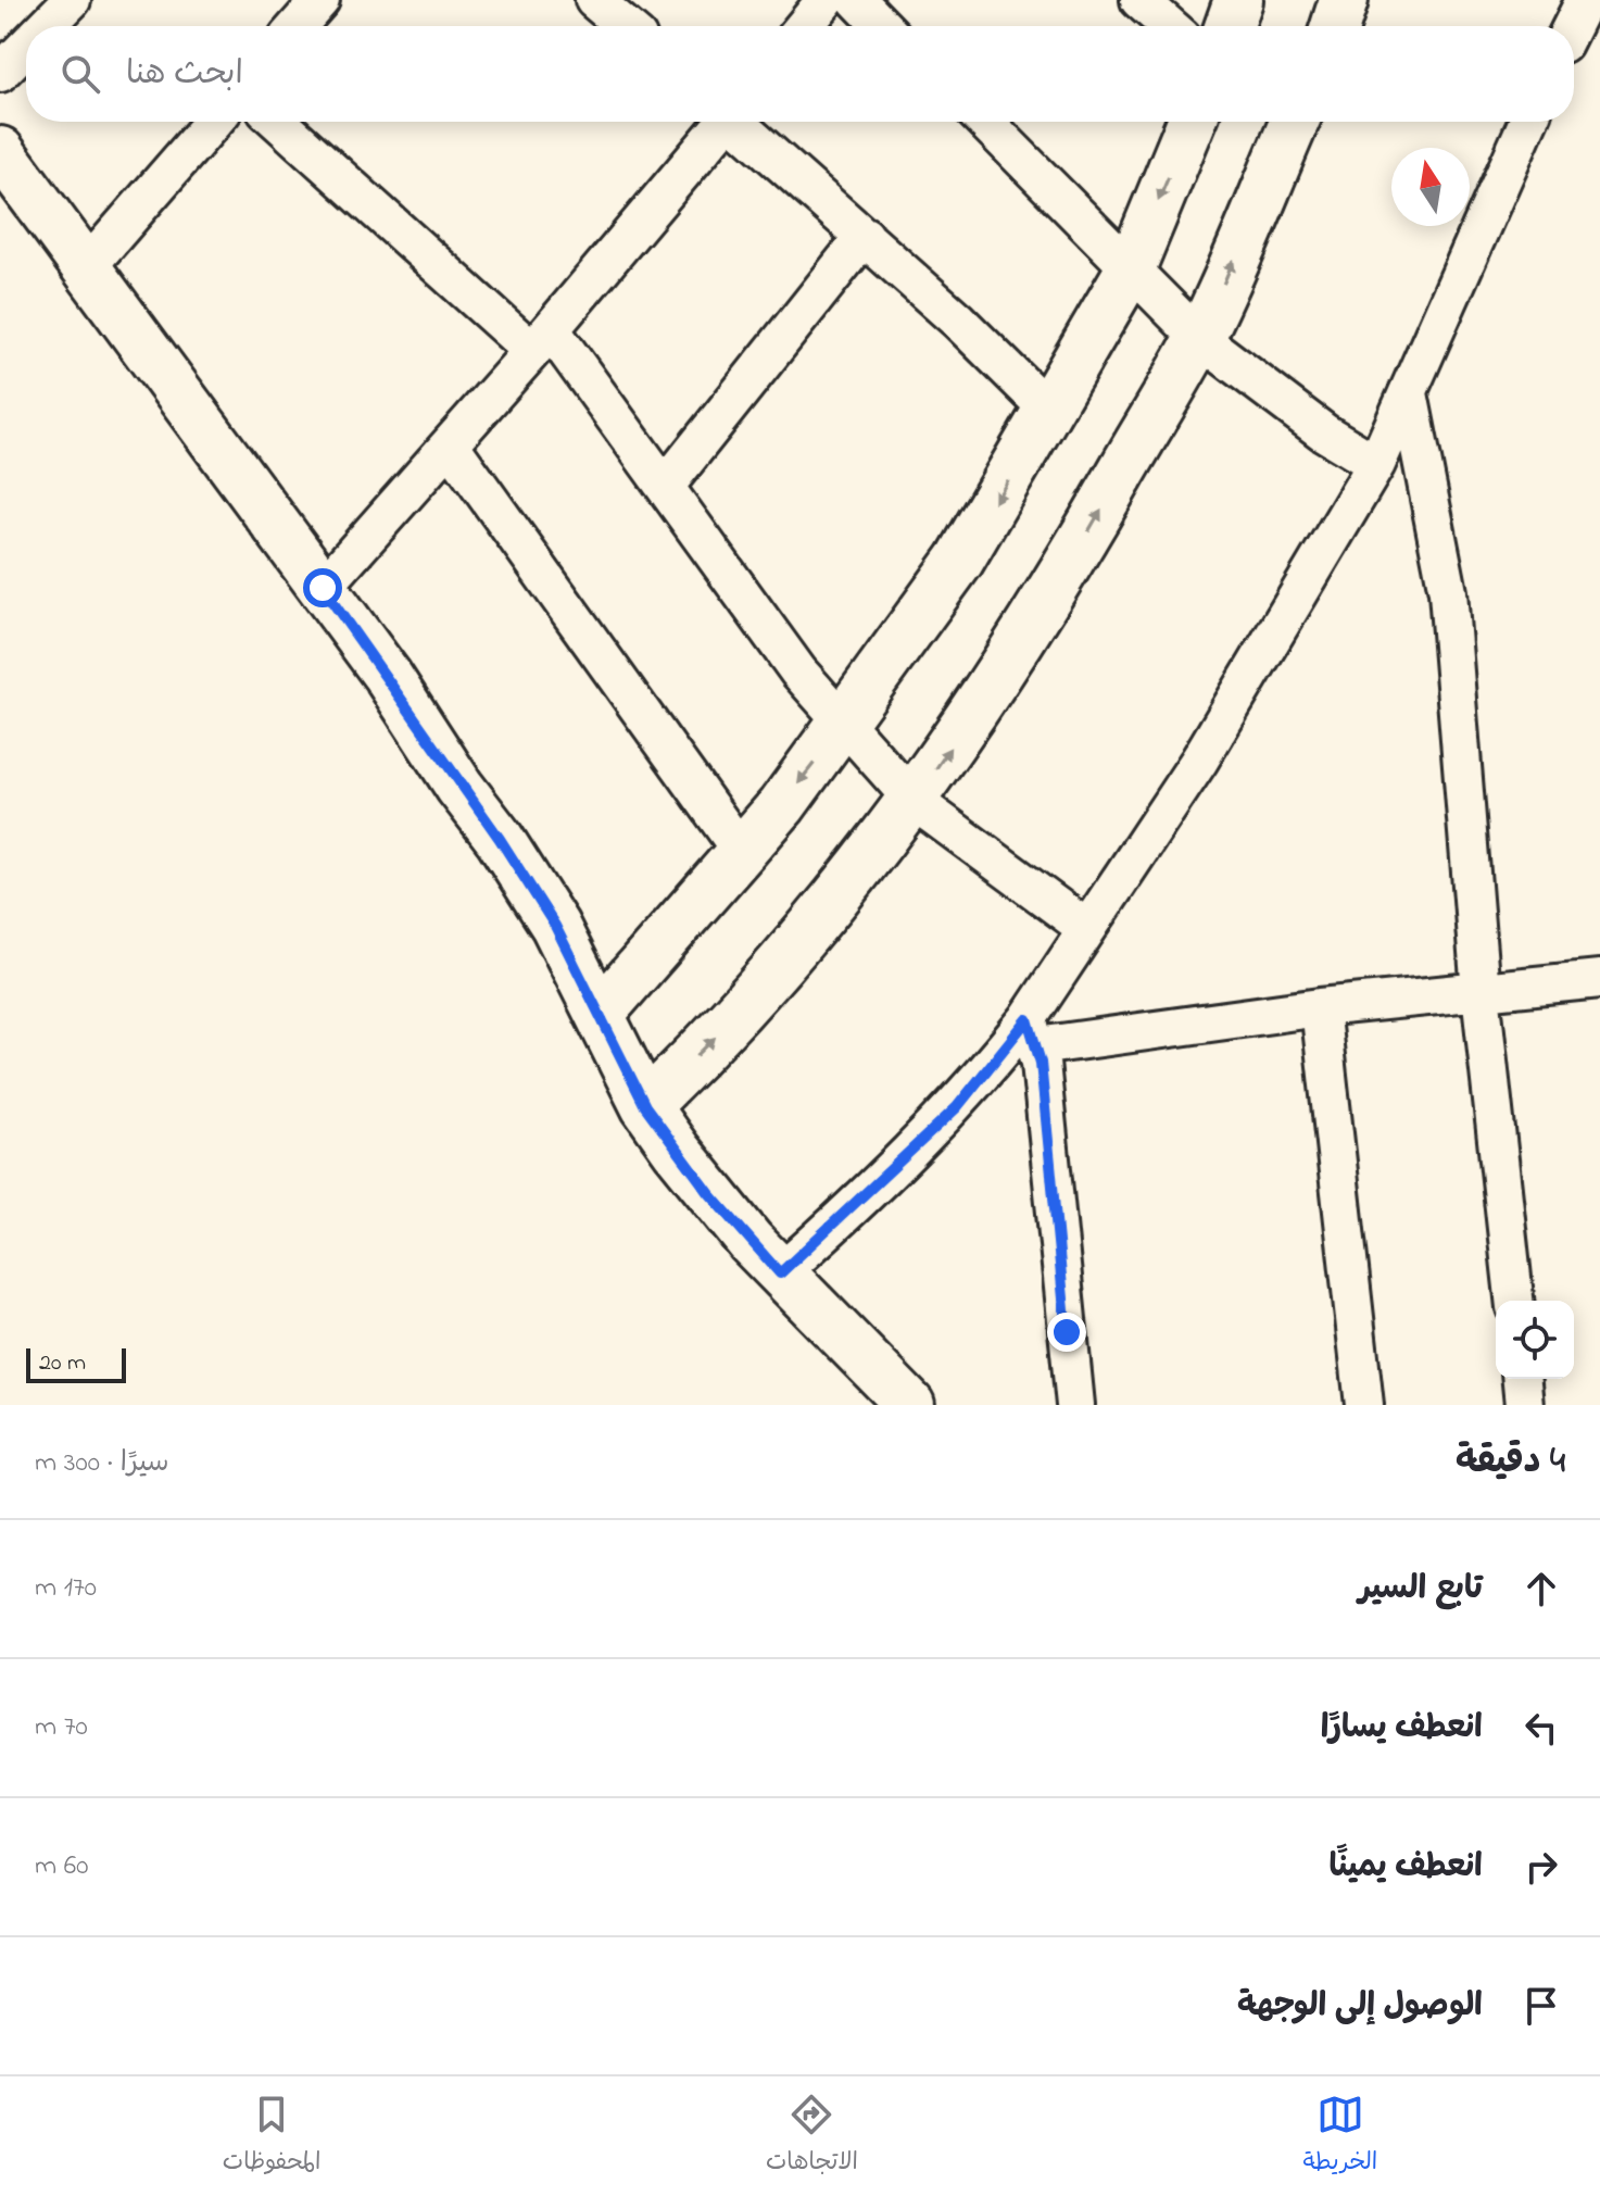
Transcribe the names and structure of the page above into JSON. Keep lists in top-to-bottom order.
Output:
{
  "scale_bar": "20 m",
  "north": "top",
  "page": {
    "search": "ابحث هنا",
    "scale": "20 m",
    "heading": ["4 دقيقة", "سيرًا · 300 m"],
    "list": [
      ["تابع السير", "170 m"],
      ["انعطف يسارًا", "70 m"],
      ["انعطف يمينًا", "60 m"],
      "الوصول إلى الوجهة"
    ],
    "nav": ["الخريطة", "الاتجاهات", "المحفوظات"]
  }
}
